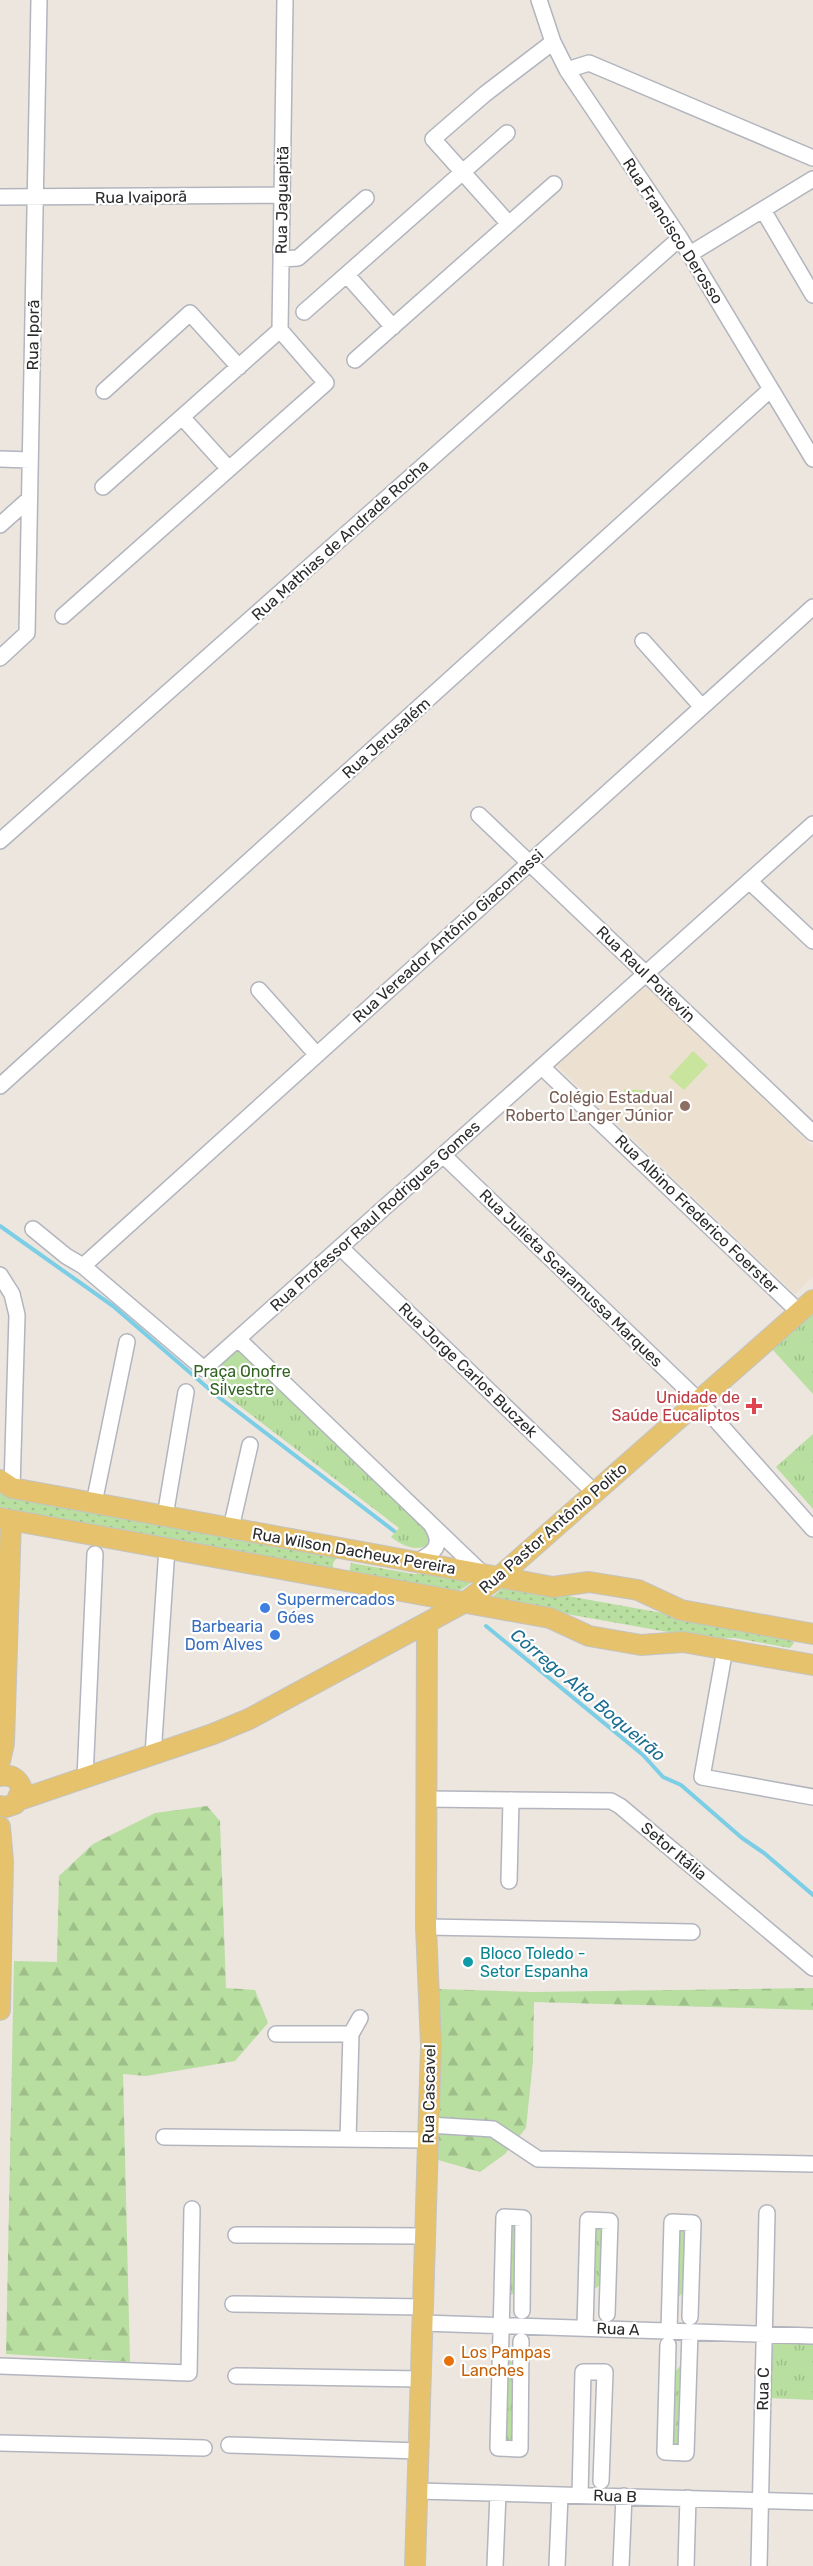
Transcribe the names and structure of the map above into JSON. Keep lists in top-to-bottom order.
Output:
{
  "streets": {
    "main road": ["Rua Pastor Antônio Polito", "Rua Wilson Dacheux Pereira", "Rua Cascavel"],
    "street": [
      "Rua Ivaiporã",
      "Rua Jaguapitã",
      "Rua Francisco Derosso",
      "Rua Iporã",
      "Rua Mathias de Andrade Rocha",
      "Rua Jerusalém",
      "Rua Vereador Antônio Giacomassi",
      "Rua Raul Poitevin",
      "Rua Albino Frederico Foerster",
      "Rua Professor Raul Rodrigues Gomes",
      "Rua Julieta Scaramussa Marques",
      "Rua Jorge Carlos Buczek",
      "Setor Itália",
      "Rua A",
      "Rua C",
      "Rua B"
    ]
  },
  "crossings": [
    ["Rua Ivaiporã", "Rua Jaguapitã"],
    ["Rua Ivaiporã", "Rua Iporã"],
    ["Rua Francisco Derosso", "Rua Mathias de Andrade Rocha"],
    ["Rua Francisco Derosso", "Rua Jerusalém"],
    ["Rua Vereador Antônio Giacomassi", "Rua Raul Poitevin"],
    ["Rua Vereador Antônio Giacomassi", "Rua Professor Raul Rodrigues Gomes"],
    ["Rua Raul Poitevin", "Rua Professor Raul Rodrigues Gomes"],
    ["Rua Albino Frederico Foerster", "Rua Professor Raul Rodrigues Gomes"],
    ["Rua Albino Frederico Foerster", "Rua Pastor Antônio Polito"],
    ["Rua Professor Raul Rodrigues Gomes", "Rua Julieta Scaramussa Marques"],
    ["Rua Professor Raul Rodrigues Gomes", "Rua Jorge Carlos Buczek"],
    ["Rua Julieta Scaramussa Marques", "Rua Pastor Antônio Polito"],
    ["Rua Jorge Carlos Buczek", "Rua Pastor Antônio Polito"],
    ["Rua Pastor Antônio Polito", "Rua Wilson Dacheux Pereira"],
    ["Rua Pastor Antônio Polito", "Rua Cascavel"],
    ["Rua Wilson Dacheux Pereira", "Rua Cascavel"],
    ["Setor Itália", "Rua Cascavel"],
    ["Rua Cascavel", "Rua A"],
    ["Rua Cascavel", "Rua B"],
    ["Rua A", "Rua C"],
    ["Rua C", "Rua B"]
  ],
  "water": ["Córrego Alto Boqueirão"],
  "parks": ["Praça Onofre Silvestre"],
  "places": {
    "other": [
      "Colégio Estadual Roberto Langer Júnior",
      "Supermercados Góes",
      "Barbearia Dom Alves",
      "Bloco Toledo - Setor Espanha",
      "Los Pampas Lanches"
    ],
    "health": ["Unidade de Saúde Eucaliptos"]
  }
}
